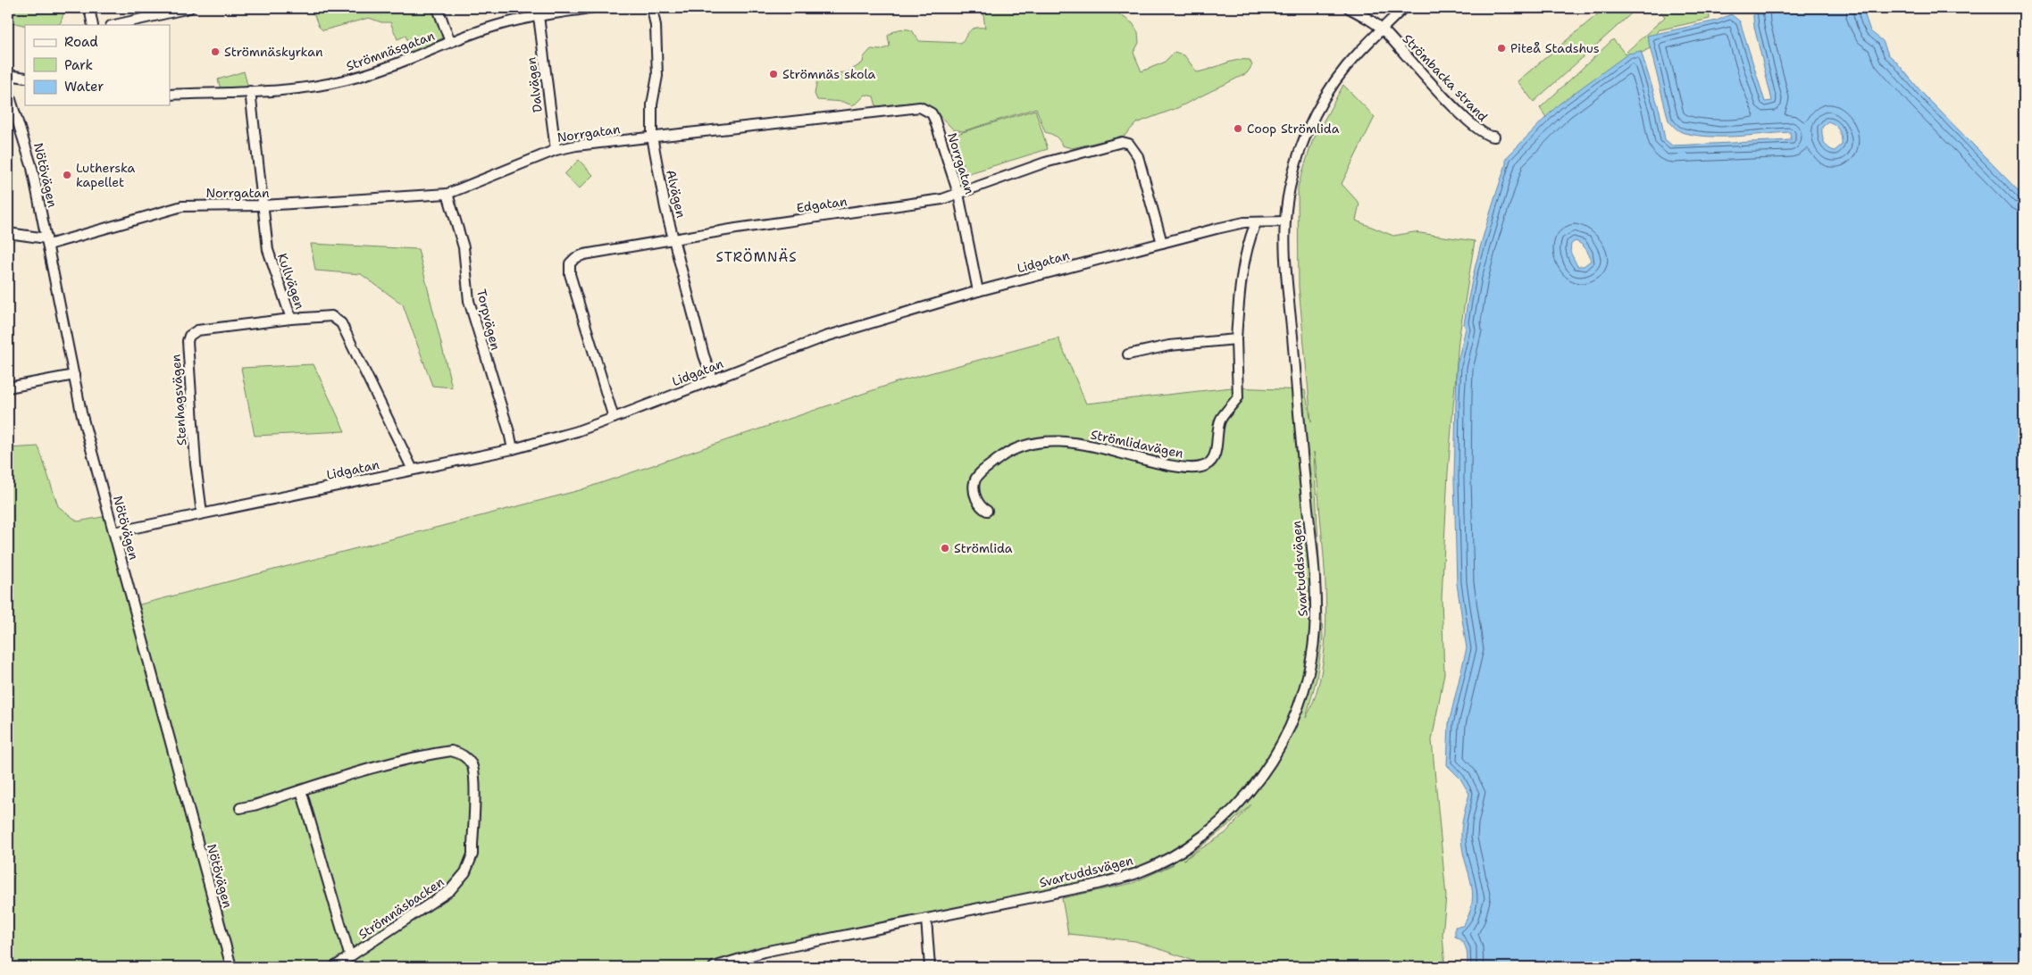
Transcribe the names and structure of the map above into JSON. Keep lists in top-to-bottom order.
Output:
{
  "streets": {
    "street": [
      "Strömnäsgatan",
      "Strömbacka strand",
      "Dalvägen",
      "Norrgatan",
      "Nötövägen",
      "Alvägen",
      "Edgatan",
      "Lidgatan",
      "Kullvägen",
      "Torpvägen",
      "Stenhagsvägen",
      "Strömlidavägen",
      "Svartuddsvägen",
      "Strömnäsbacken"
    ]
  },
  "crossings": [
    ["Strömnäsgatan", "Dalvägen"],
    ["Strömnäsgatan", "Kullvägen"],
    ["Strömbacka strand", "Svartuddsvägen"],
    ["Dalvägen", "Norrgatan"],
    ["Norrgatan", "Nötövägen"],
    ["Norrgatan", "Alvägen"],
    ["Norrgatan", "Edgatan"],
    ["Norrgatan", "Lidgatan"],
    ["Norrgatan", "Kullvägen"],
    ["Norrgatan", "Torpvägen"],
    ["Nötövägen", "Lidgatan"],
    ["Alvägen", "Edgatan"],
    ["Alvägen", "Lidgatan"],
    ["Edgatan", "Lidgatan"],
    ["Lidgatan", "Kullvägen"],
    ["Lidgatan", "Torpvägen"],
    ["Lidgatan", "Stenhagsvägen"],
    ["Lidgatan", "Strömlidavägen"],
    ["Lidgatan", "Svartuddsvägen"],
    ["Kullvägen", "Stenhagsvägen"]
  ],
  "districts": ["STRÖMNÄS"],
  "places": [
    "Piteå Stadshus",
    "Strömnäskyrkan",
    "Strömnäs skola",
    "Coop Strömlida",
    "Lutherska kapellet",
    "Strömlida"
  ],
  "legend": ["Road", "Park", "Water"]
}
